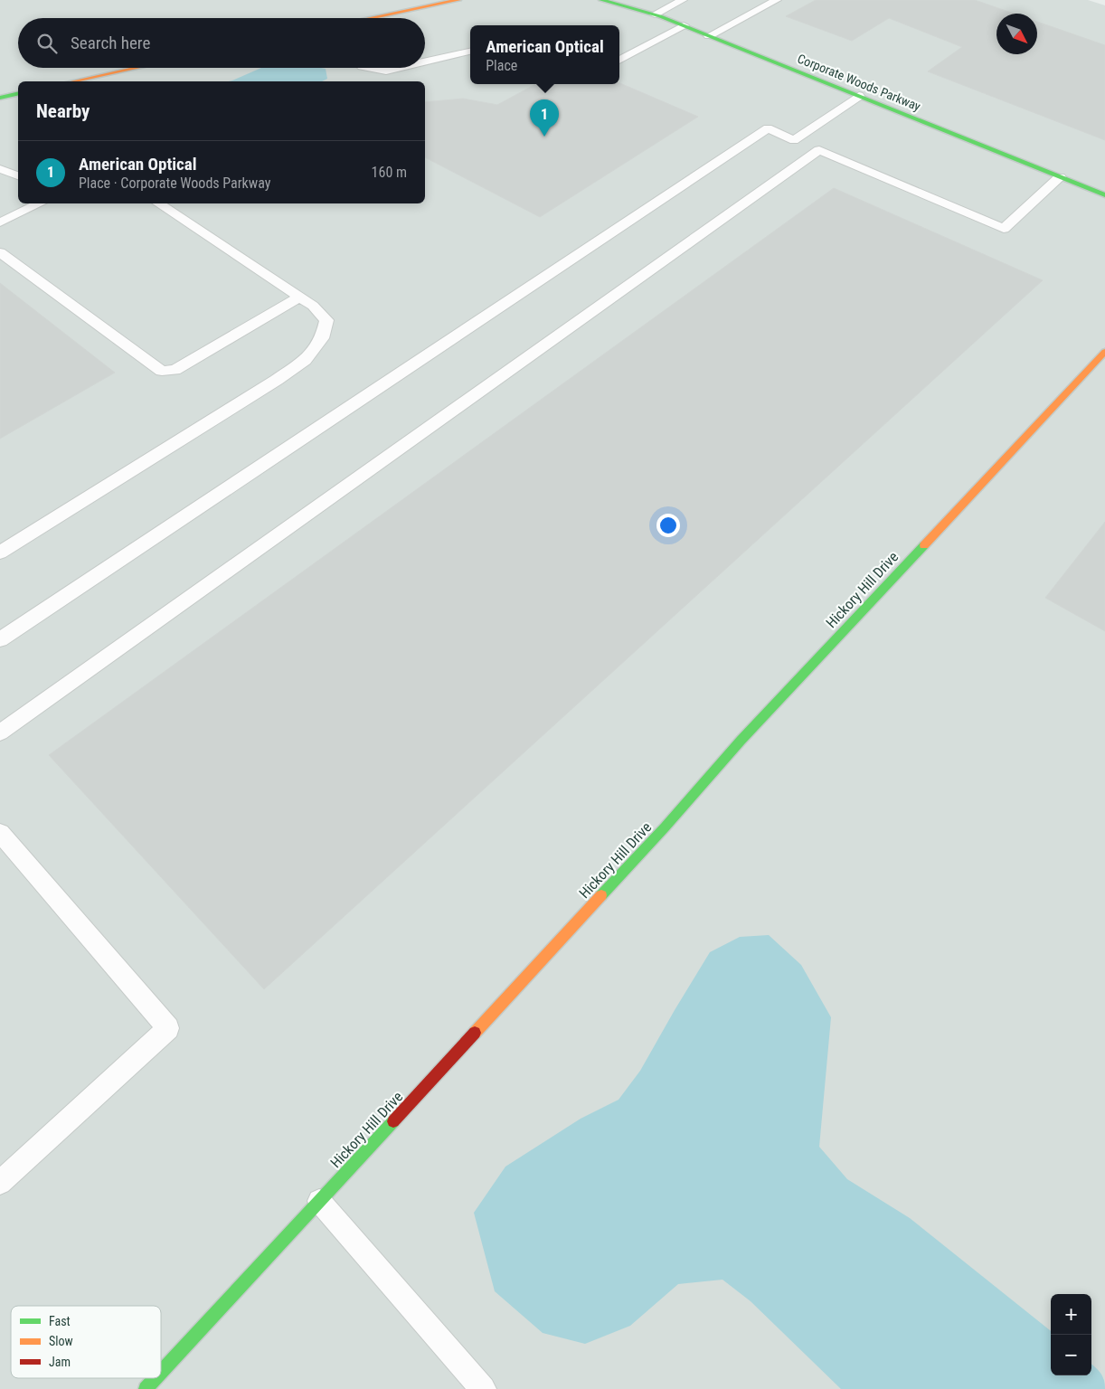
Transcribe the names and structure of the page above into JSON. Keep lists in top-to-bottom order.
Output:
{
  "streets": {
    "street": ["Corporate Woods Parkway", "Hickory Hill Drive"]
  },
  "legend": ["Fast", "Slow", "Jam"],
  "north": "bottom right",
  "page": {
    "search": "Search here",
    "popup": ["American Optical", "Place"],
    "heading": "Nearby",
    "pins": "1",
    "list": [
      {
        "mark": "1",
        "name": "American Optical",
        "note": "Place · Corporate Woods Parkway",
        "value": "160 m"
      }
    ],
    "map_buttons": ["+", "−"]
  }
}
